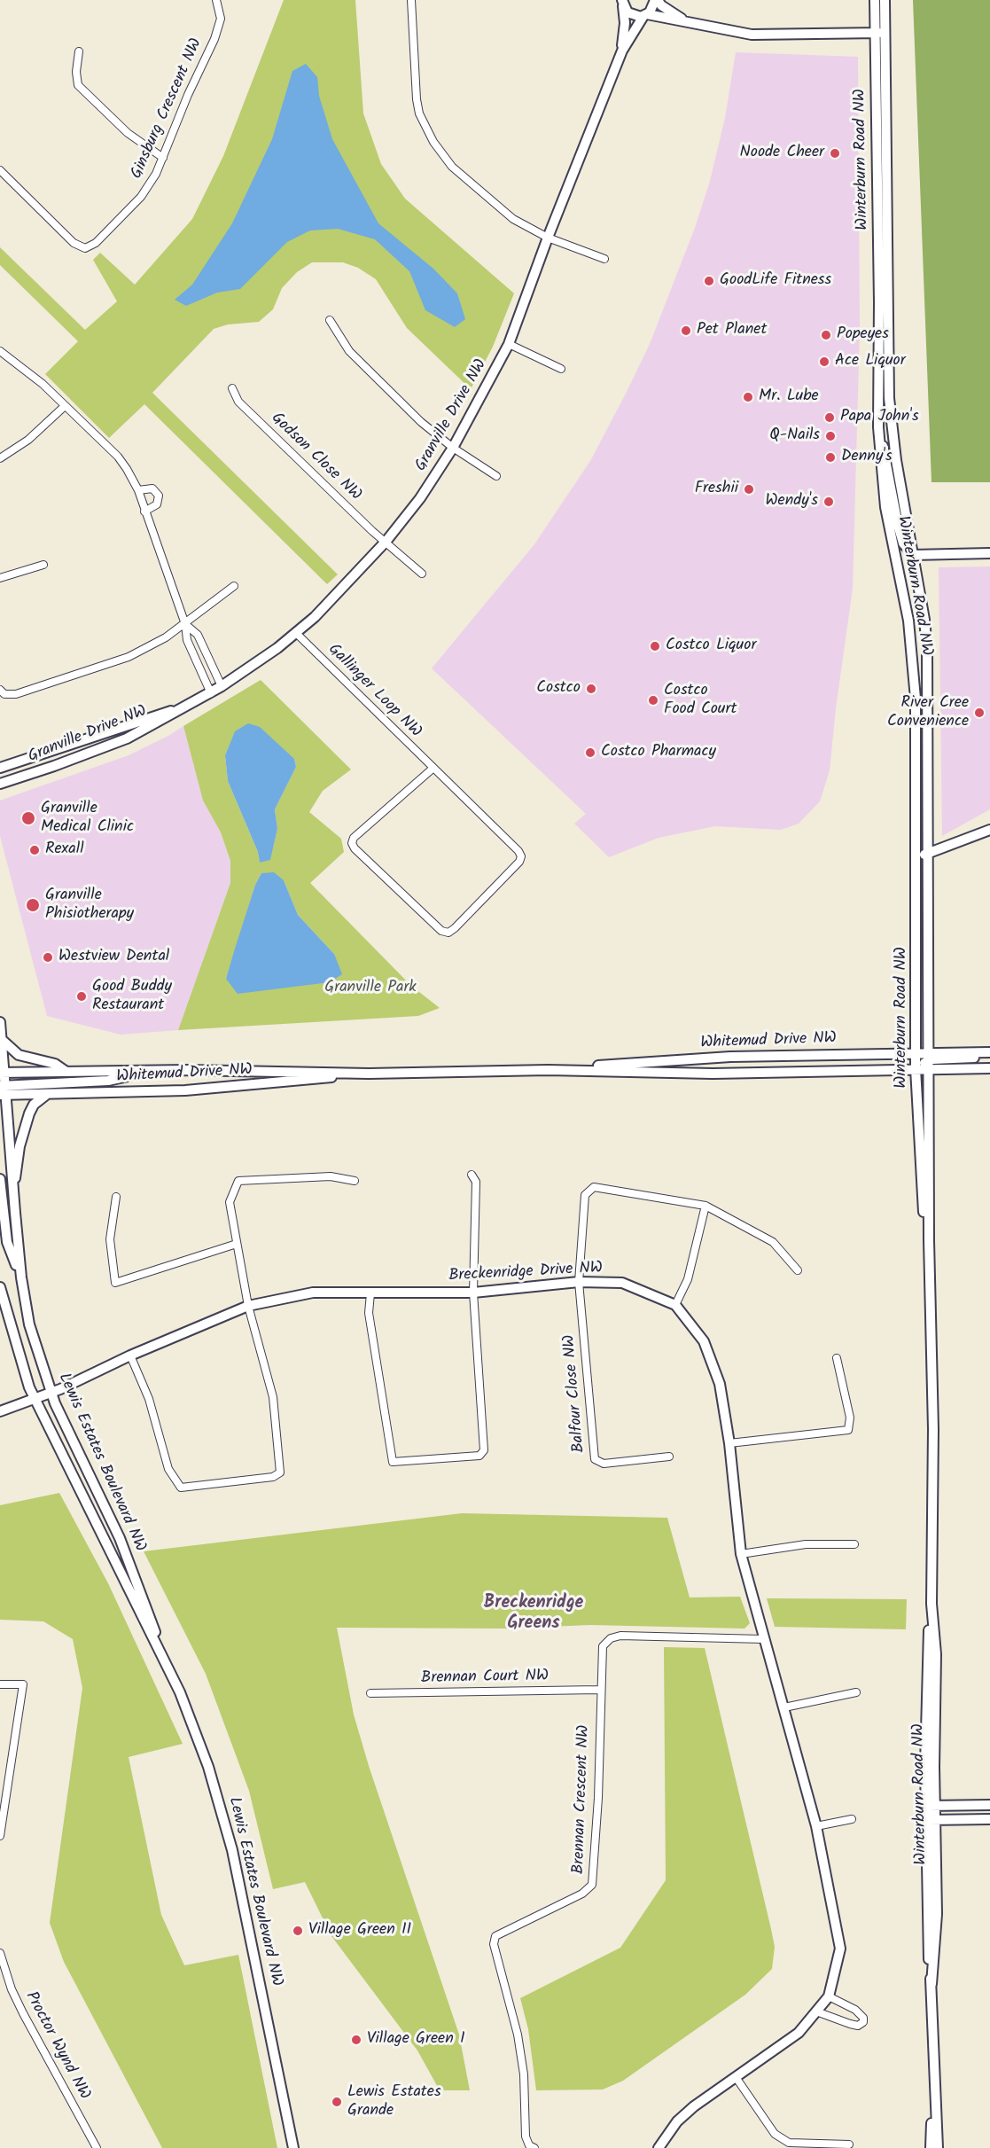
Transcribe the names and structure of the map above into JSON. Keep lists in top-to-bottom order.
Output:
{
  "streets": {
    "main road": [
      "Winterburn Road NW",
      "Granville Drive NW",
      "Whitemud Drive NW",
      "Breckenridge Drive NW",
      "Lewis Estates Boulevard NW"
    ],
    "street": [
      "Ginsburg Crescent NW",
      "Godson Close NW",
      "Gallinger Loop NW",
      "Balfour Close NW",
      "Brennan Court NW",
      "Brennan Crescent NW",
      "Proctor Wynd NW"
    ]
  },
  "crossings": [
    ["Winterburn Road NW", "Whitemud Drive NW"],
    ["Granville Drive NW", "Godson Close NW"],
    ["Granville Drive NW", "Gallinger Loop NW"],
    ["Whitemud Drive NW", "Lewis Estates Boulevard NW"],
    ["Breckenridge Drive NW", "Balfour Close NW"],
    ["Breckenridge Drive NW", "Lewis Estates Boulevard NW"],
    ["Brennan Court NW", "Brennan Crescent NW"]
  ],
  "districts": ["Breckenridge Greens"],
  "parks": ["Granville Park"],
  "places": [
    "Noode Cheer",
    "GoodLife Fitness",
    "Pet Planet",
    "Popeyes",
    "Ace Liquor",
    "Mr. Lube",
    "Papa John's",
    "Q-Nails",
    "Denny's",
    "Freshii",
    "Wendy's",
    "Costco Liquor",
    "Costco",
    "Costco Food Court",
    "River Cree Convenience",
    "Costco Pharmacy",
    "Granville Medical Clinic",
    "Rexall",
    "Granville Phisiotherapy",
    "Westview Dental",
    "Good Buddy Restaurant",
    "Village Green II",
    "Village Green I",
    "Lewis Estates Grande"
  ]
}
